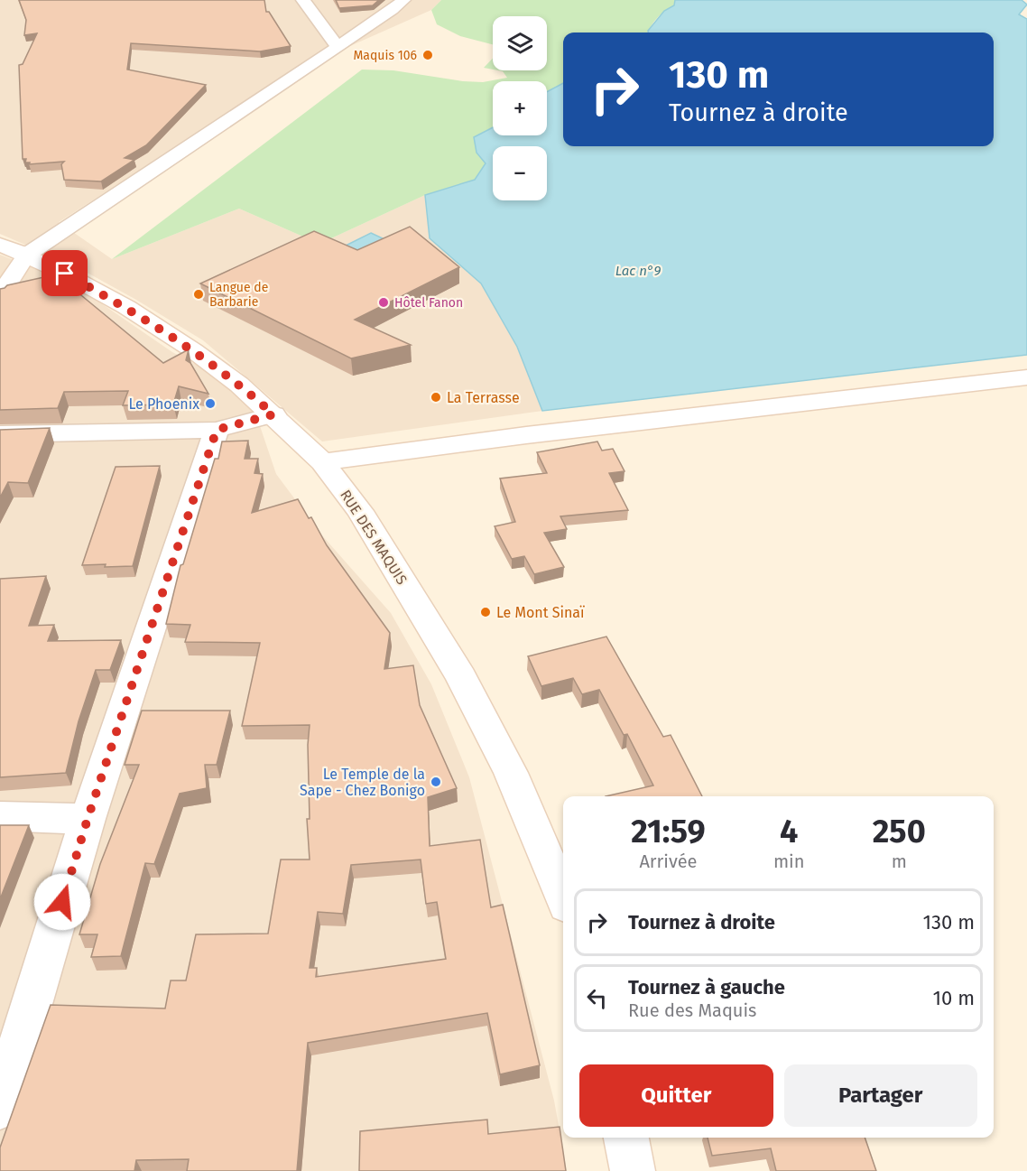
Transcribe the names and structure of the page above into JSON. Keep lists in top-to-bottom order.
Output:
{
  "streets": {
    "street": ["RUE DES MAQUIS"]
  },
  "water": ["Lac n°9"],
  "places": [
    "Maquis 106",
    "Langue de Barbarie",
    "Hôtel Fanon",
    "La Terrasse",
    "Le Phoenix",
    "Le Mont Sinaï",
    "Le Temple de la Sape - Chez Bonigo"
  ],
  "page": {
    "map_buttons": ["+", "−"],
    "turn": ["130 m", "Tournez à droite"],
    "eta": [
      "21:59",
      "Arrivée",
      "4",
      "min",
      "250",
      "m"
    ],
    "list": [
      {
        "name": "Tournez à droite",
        "value": "130 m"
      },
      {
        "name": "Tournez à gauche",
        "note": "Rue des Maquis",
        "value": "10 m"
      }
    ],
    "buttons": ["Quitter", "Partager"]
  }
}
